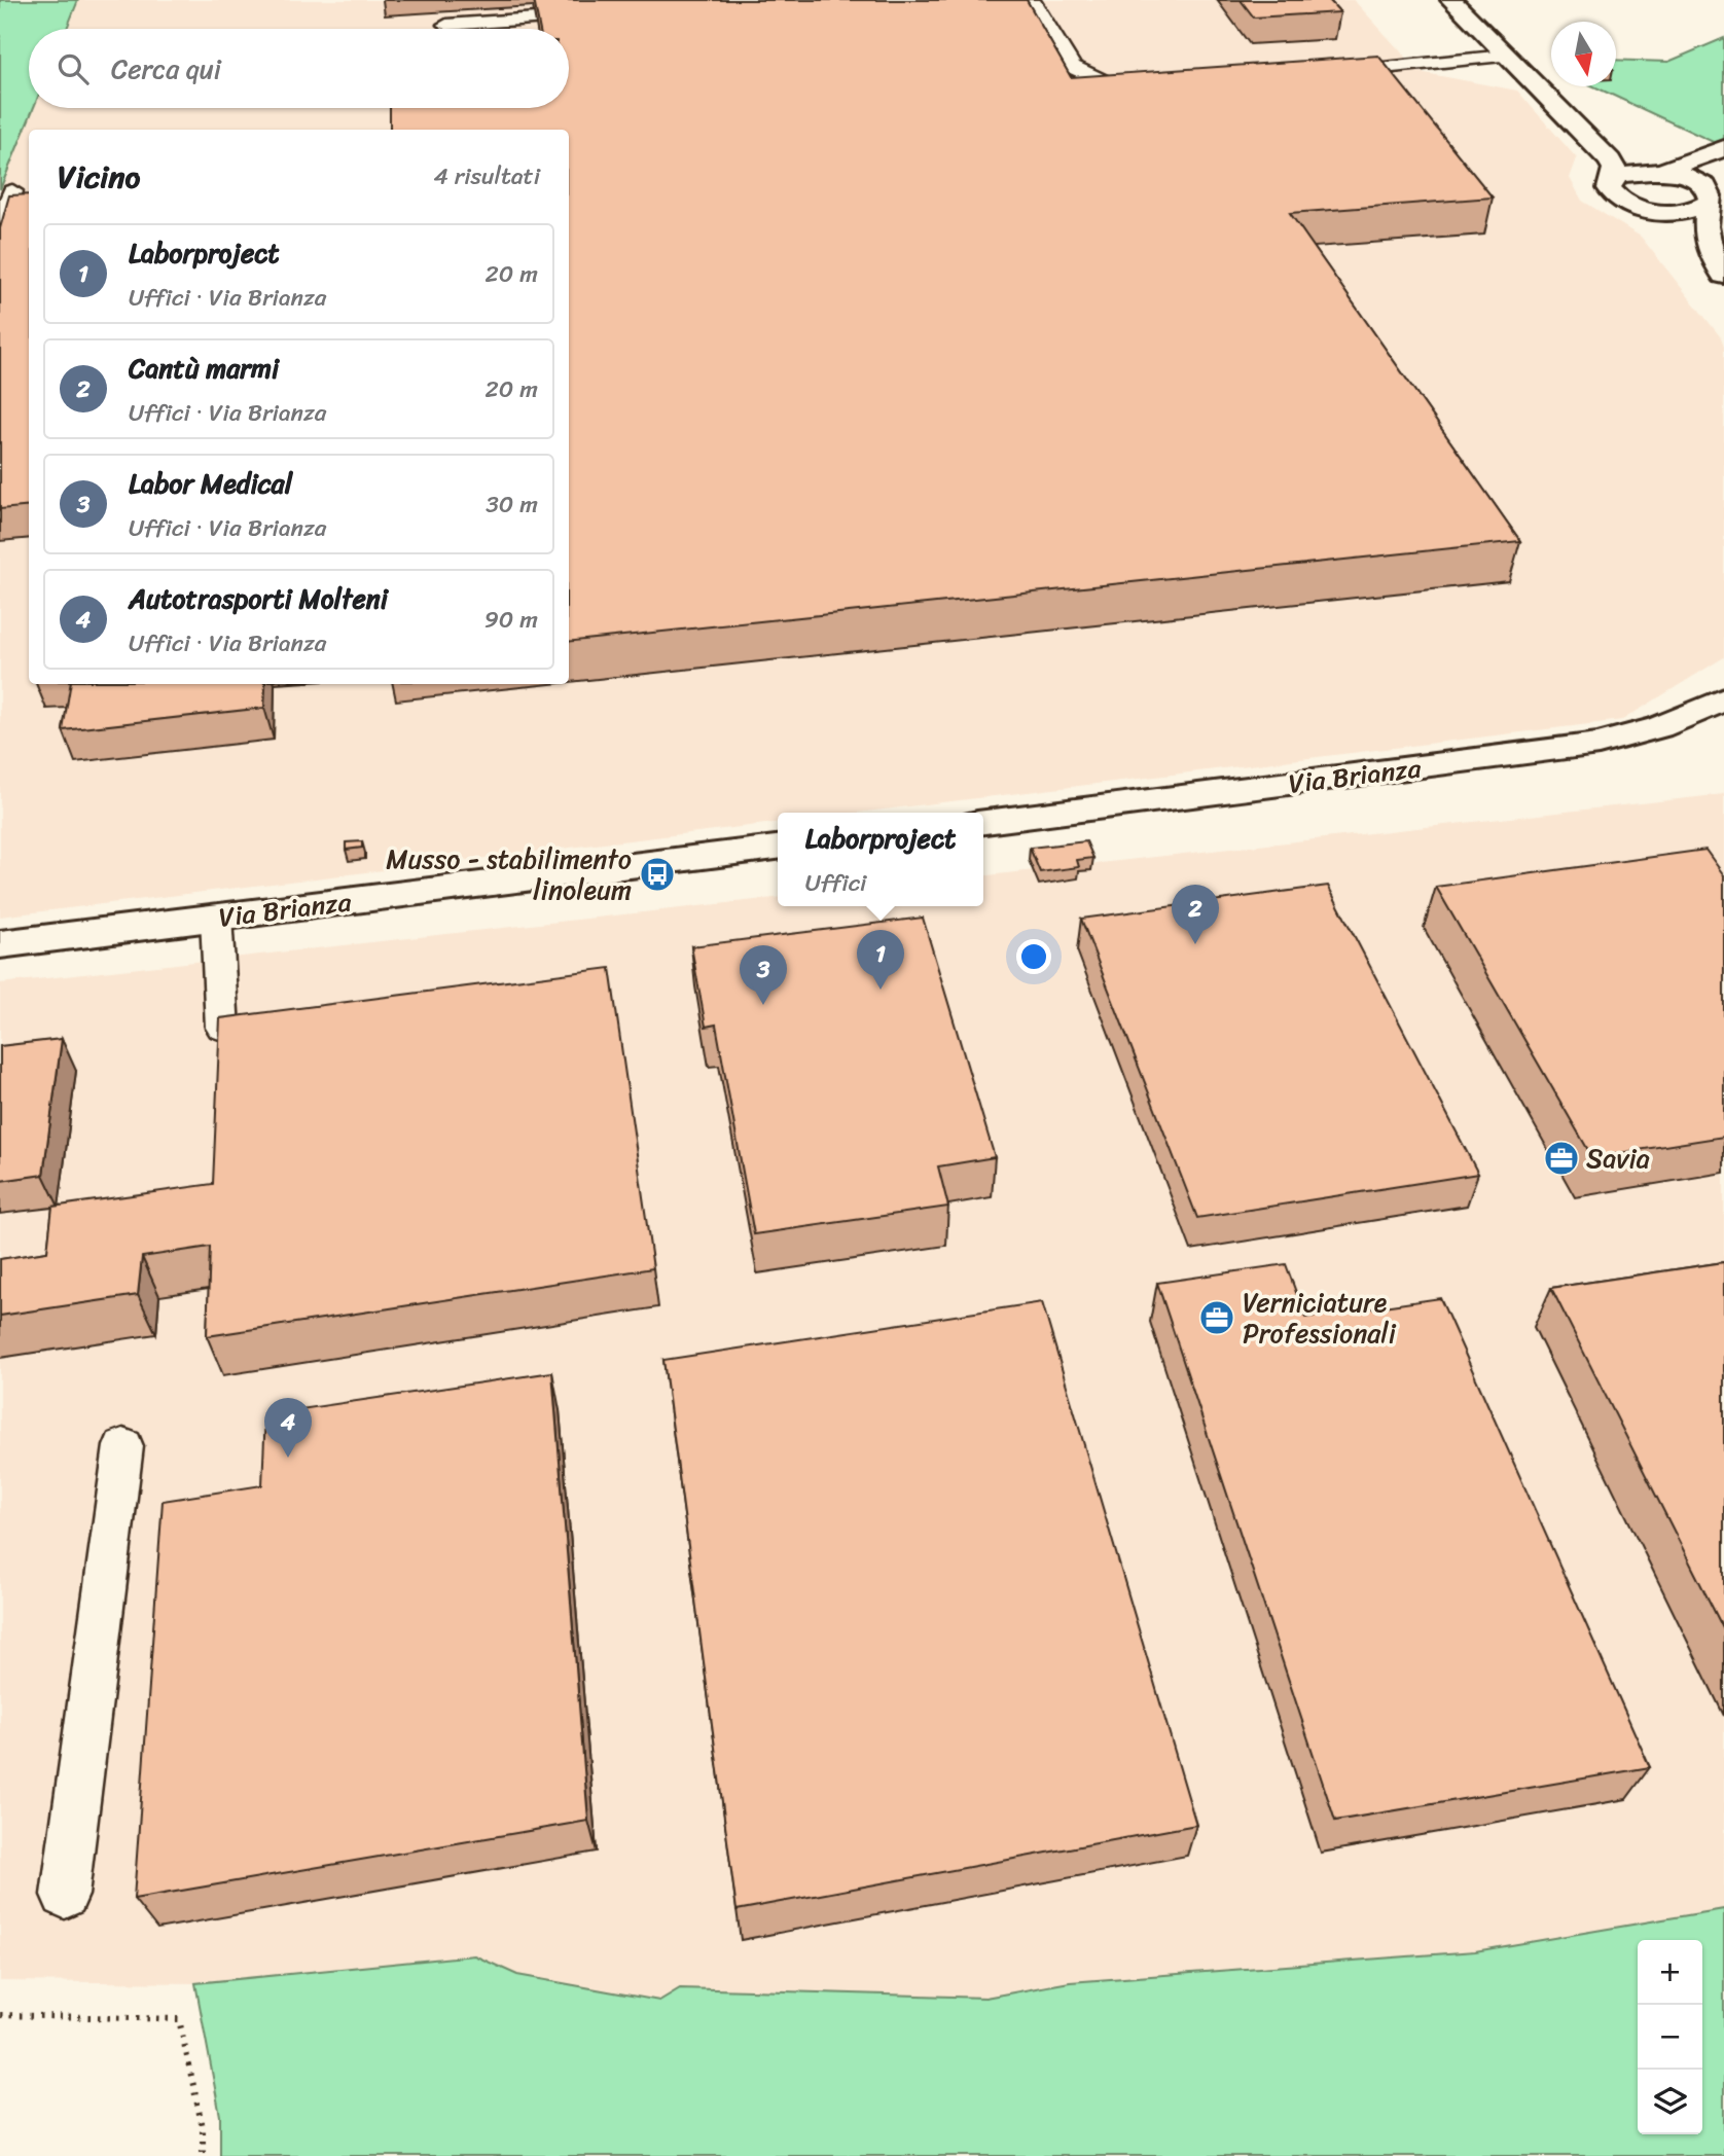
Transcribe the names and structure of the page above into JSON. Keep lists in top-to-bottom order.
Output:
{
  "streets": {
    "street": ["Via Brianza"]
  },
  "places": {
    "bus stop": ["Musso - stabilimento linoleum"],
    "office": ["Savia", "Verniciature Professionali"]
  },
  "north": "bottom",
  "page": {
    "search": "Cerca qui",
    "heading": ["Vicino", "4 risultati"],
    "list": [
      {
        "mark": "1",
        "name": "Laborproject",
        "note": "Uffici · Via Brianza",
        "value": "20 m"
      },
      {
        "mark": "2",
        "name": "Cantù marmi",
        "note": "Uffici · Via Brianza",
        "value": "20 m"
      },
      {
        "mark": "3",
        "name": "Labor Medical",
        "note": "Uffici · Via Brianza",
        "value": "30 m"
      },
      {
        "mark": "4",
        "name": "Autotrasporti Molteni",
        "note": "Uffici · Via Brianza",
        "value": "90 m"
      }
    ],
    "popup": ["Laborproject", "Uffici"],
    "pins": [
      "2",
      "1",
      "3",
      "4"
    ],
    "map_buttons": ["+", "−"]
  }
}
